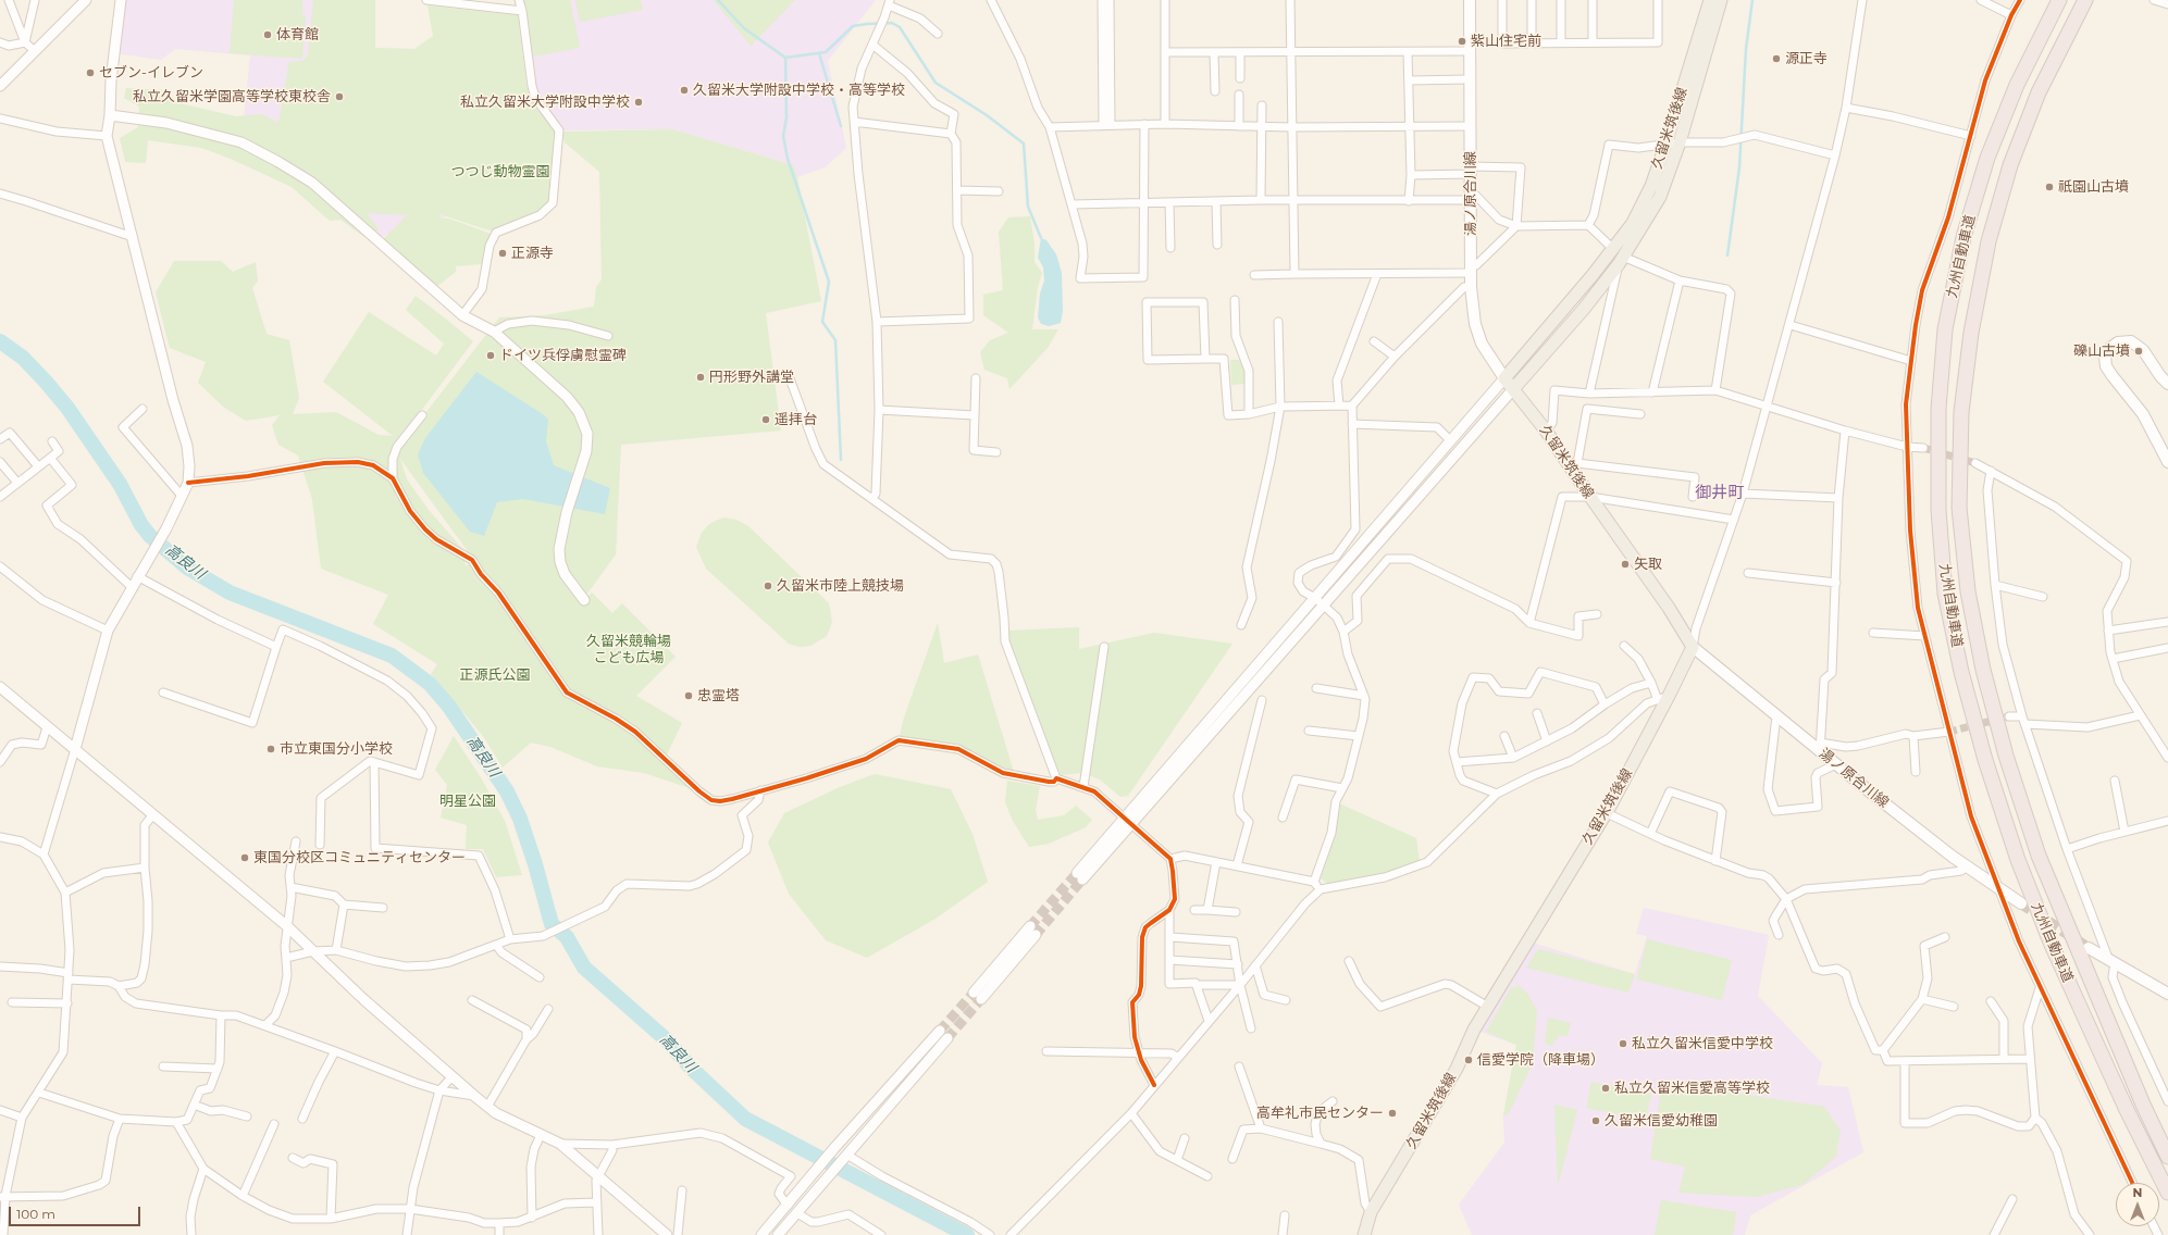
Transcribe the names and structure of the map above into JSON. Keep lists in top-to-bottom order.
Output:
{
  "streets": {
    "highway": ["九州自動車道"],
    "main road": ["久留米筑後線", "湯ノ原合川線"]
  },
  "crossings": [
    ["久留米筑後線", "湯ノ原合川線"]
  ],
  "districts": ["御井町"],
  "water": ["高良川"],
  "parks": [
    "つつじ動物霊園",
    "久留米競輪場 こども広場",
    "正源氏公園",
    "明星公園"
  ],
  "places": [
    "体育館",
    "紫山住宅前",
    "源正寺",
    "セブン-イレブン",
    "久留米大学附設中学校・高等学校",
    "私立久留米学園高等学校東校舎",
    "私立久留米大学附設中学校",
    "祇園山古墳",
    "正源寺",
    "礫山古墳",
    "ドイツ兵俘虜慰霊碑",
    "円形野外講堂",
    "遥拝台",
    "矢取",
    "久留米市陸上競技場",
    "忠霊塔",
    "市立東国分小学校",
    "東国分校区コミュニティセンター",
    "私立久留米信愛中学校",
    "信愛学院（降車場）",
    "私立久留米信愛高等学校",
    "高牟礼市民センター",
    "久留米信愛幼稚園"
  ],
  "scale_bar": "100 m",
  "north": "top"
}
